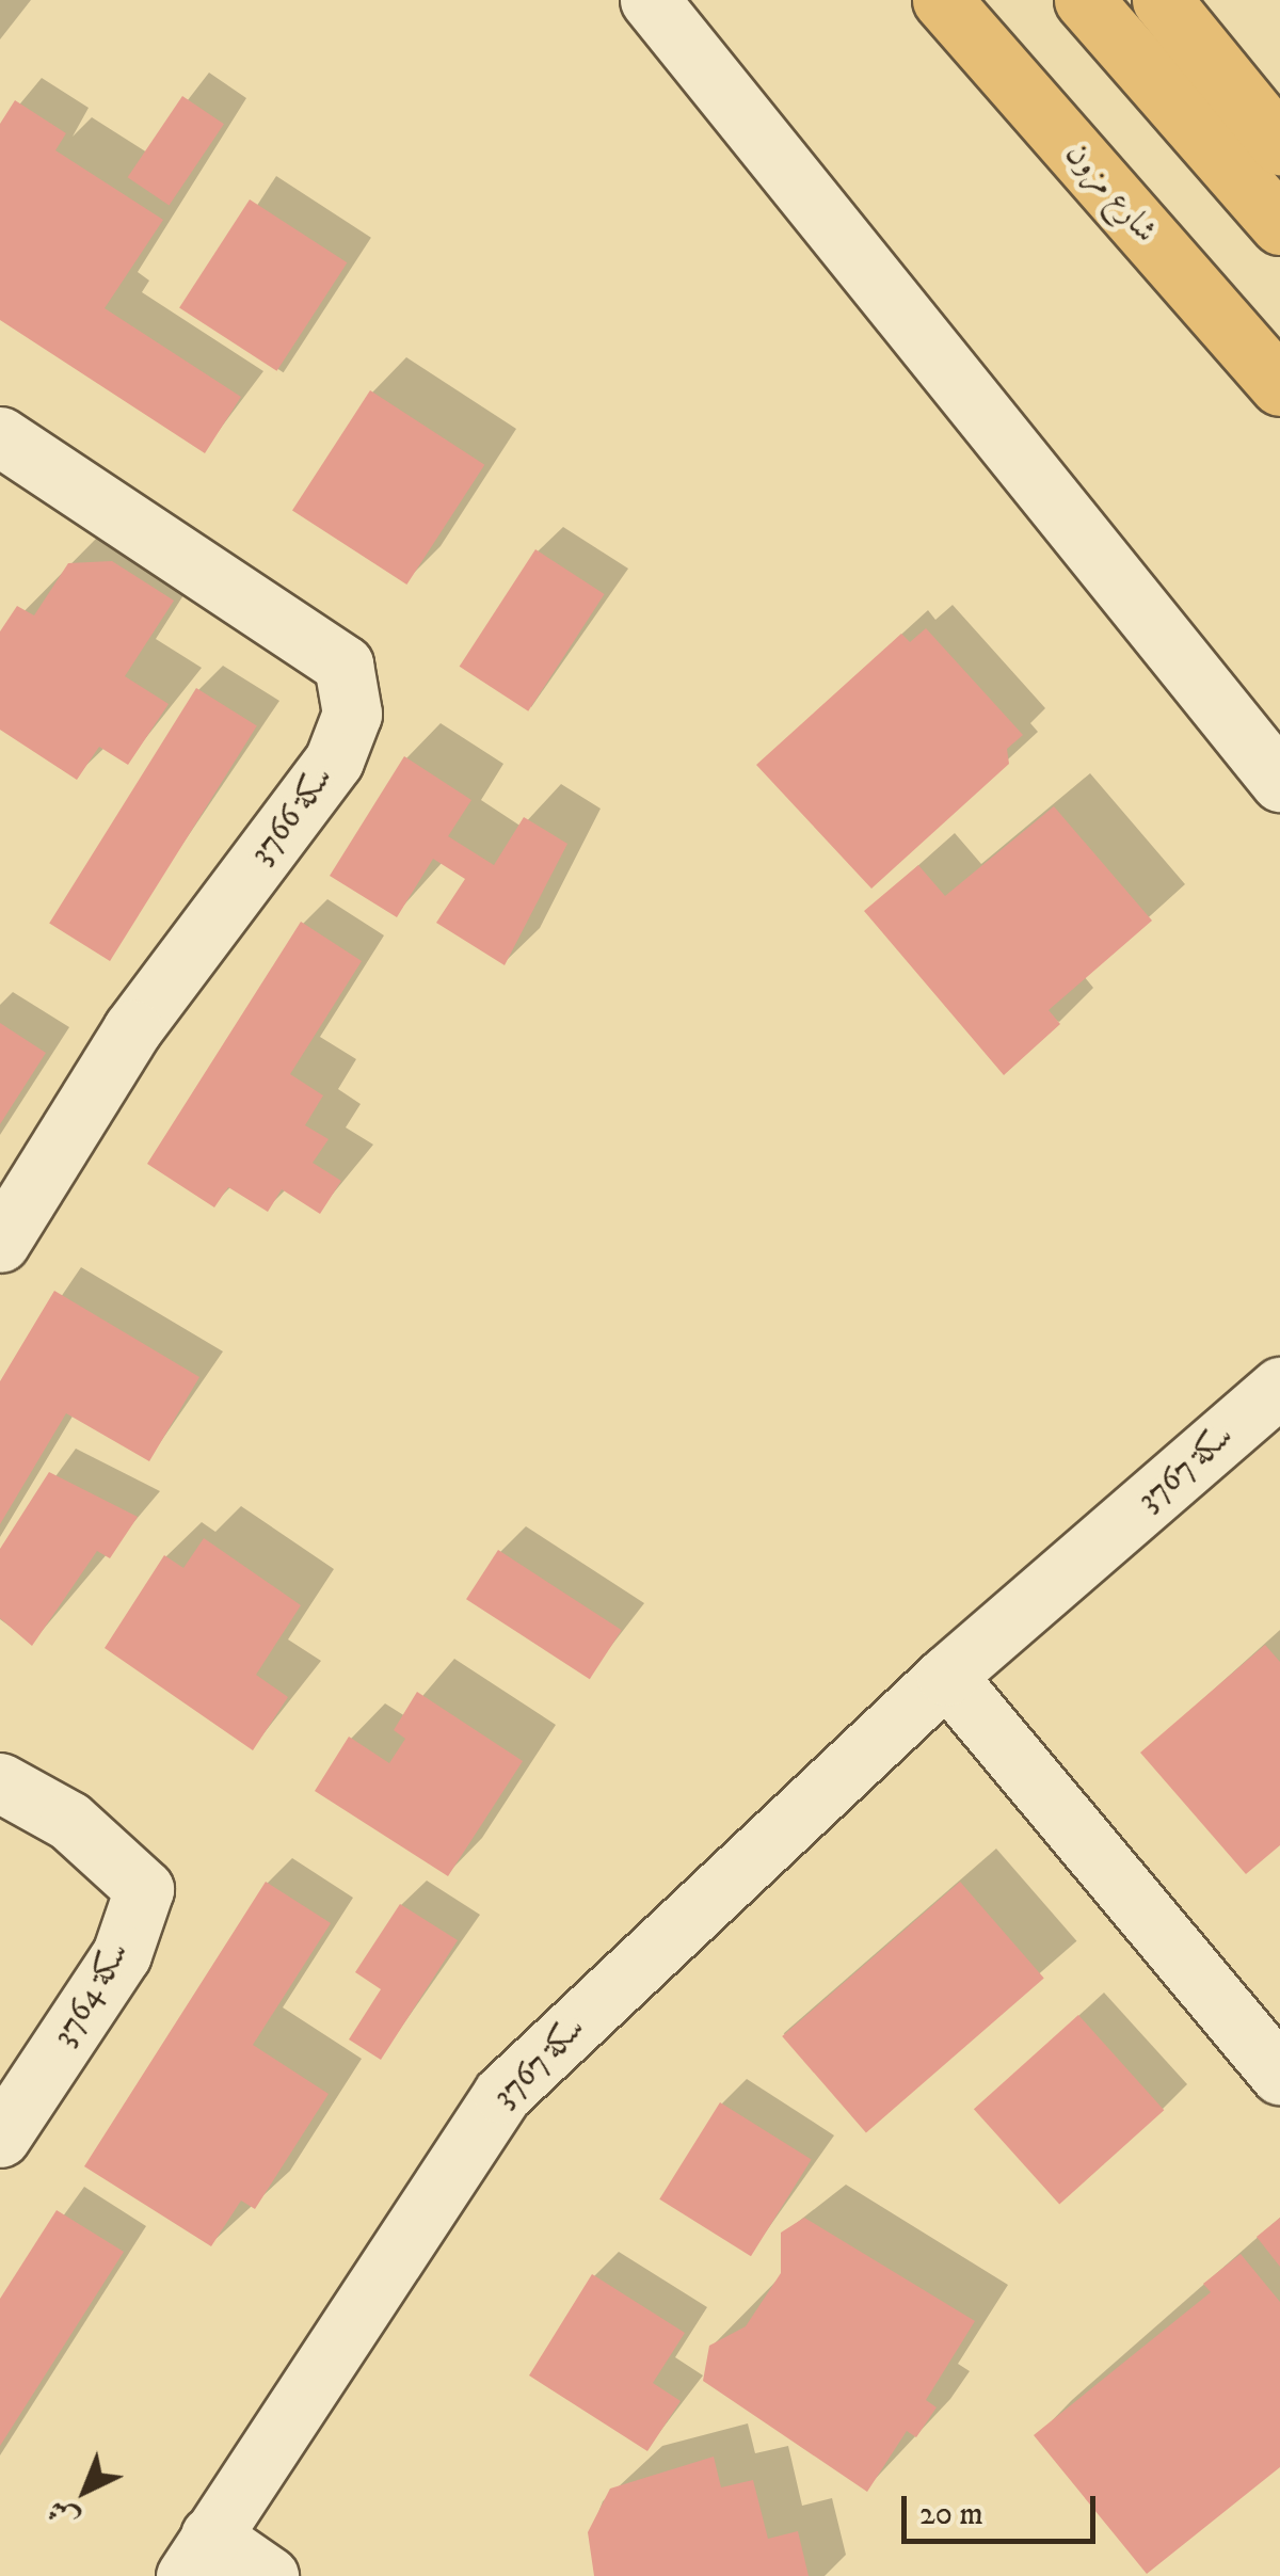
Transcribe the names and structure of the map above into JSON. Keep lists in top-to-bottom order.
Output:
{
  "streets": {
    "main road": ["شارع مزون"],
    "street": ["سكة 3766", "سكة 3767", "سكة 3764"]
  },
  "scale_bar": "20 m",
  "north": "bottom left"
}
